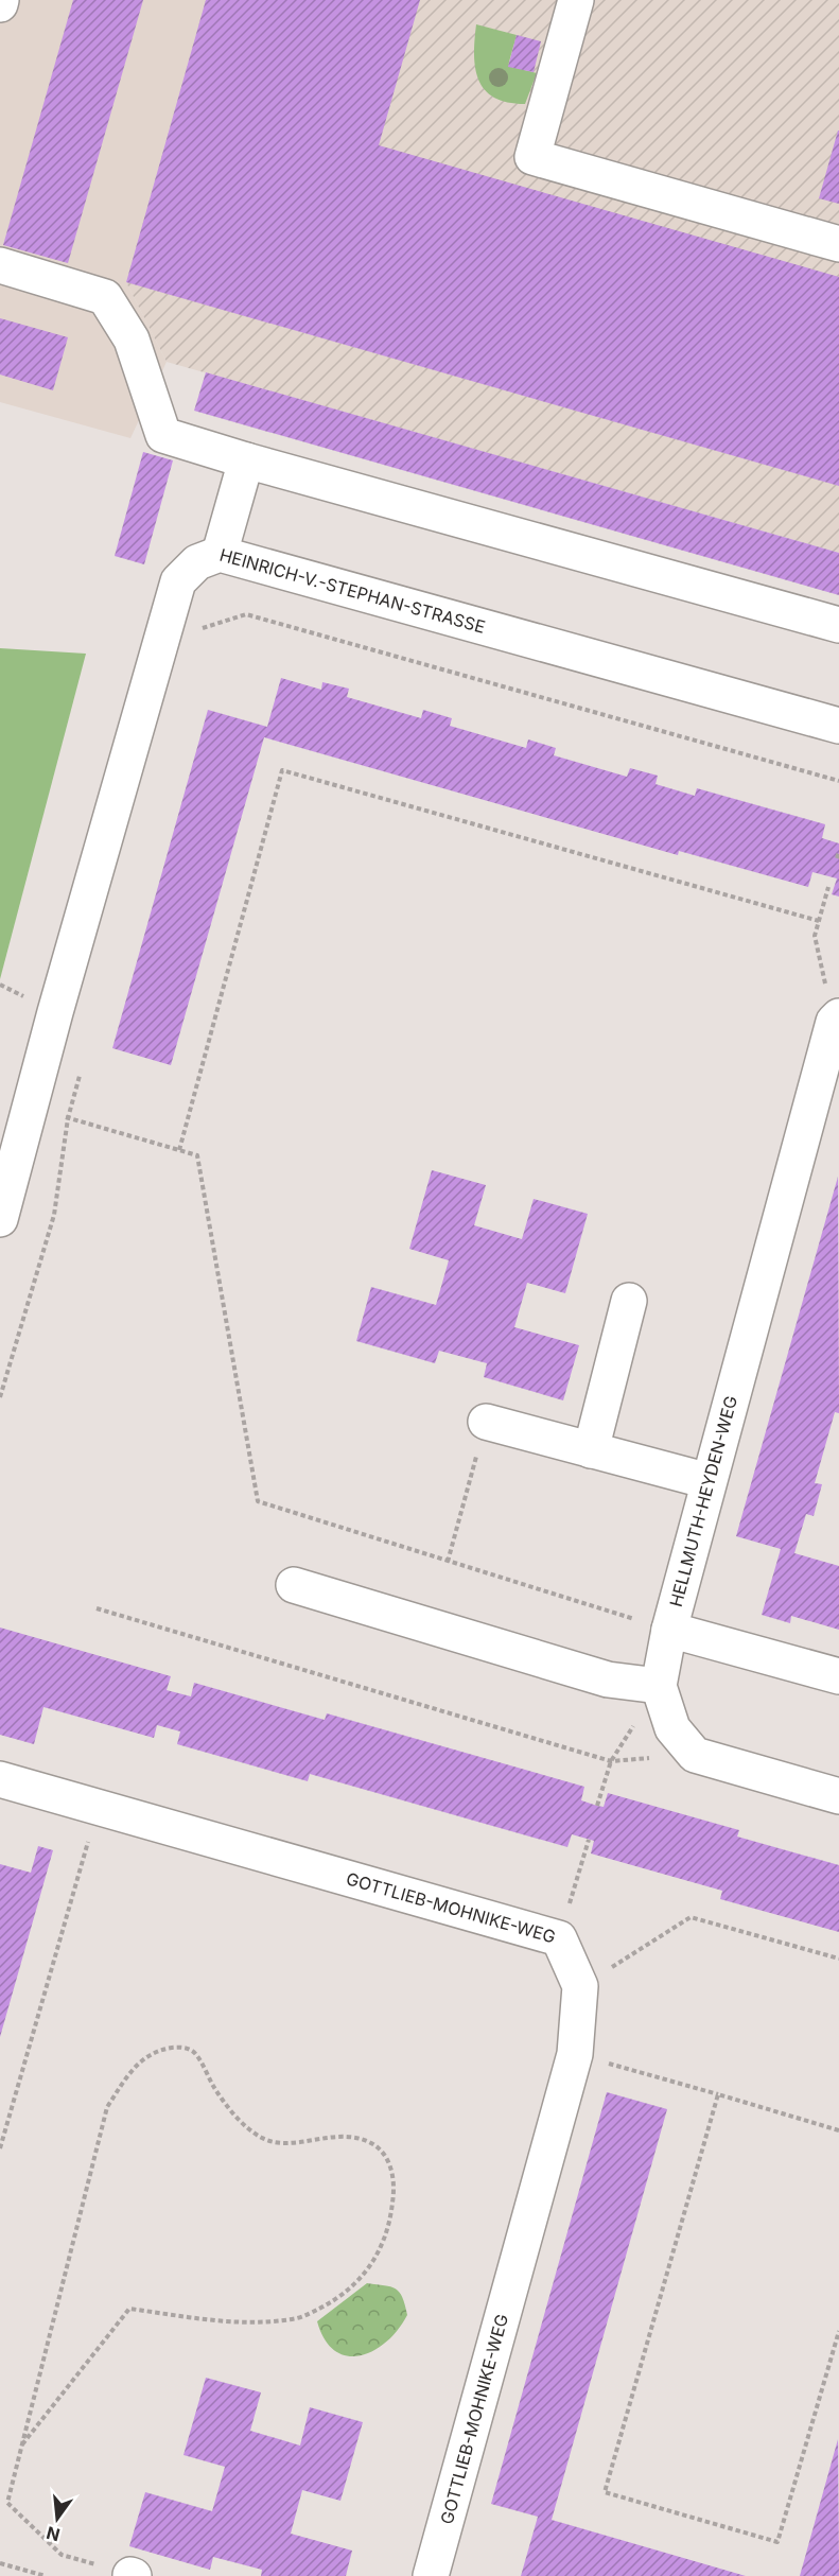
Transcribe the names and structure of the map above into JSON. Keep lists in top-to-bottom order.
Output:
{
  "streets": {
    "street": ["HEINRICH-V.-STEPHAN-STRASSE", "HELLMUTH-HEYDEN-WEG", "GOTTLIEB-MOHNIKE-WEG"]
  },
  "north": "bottom"
}
